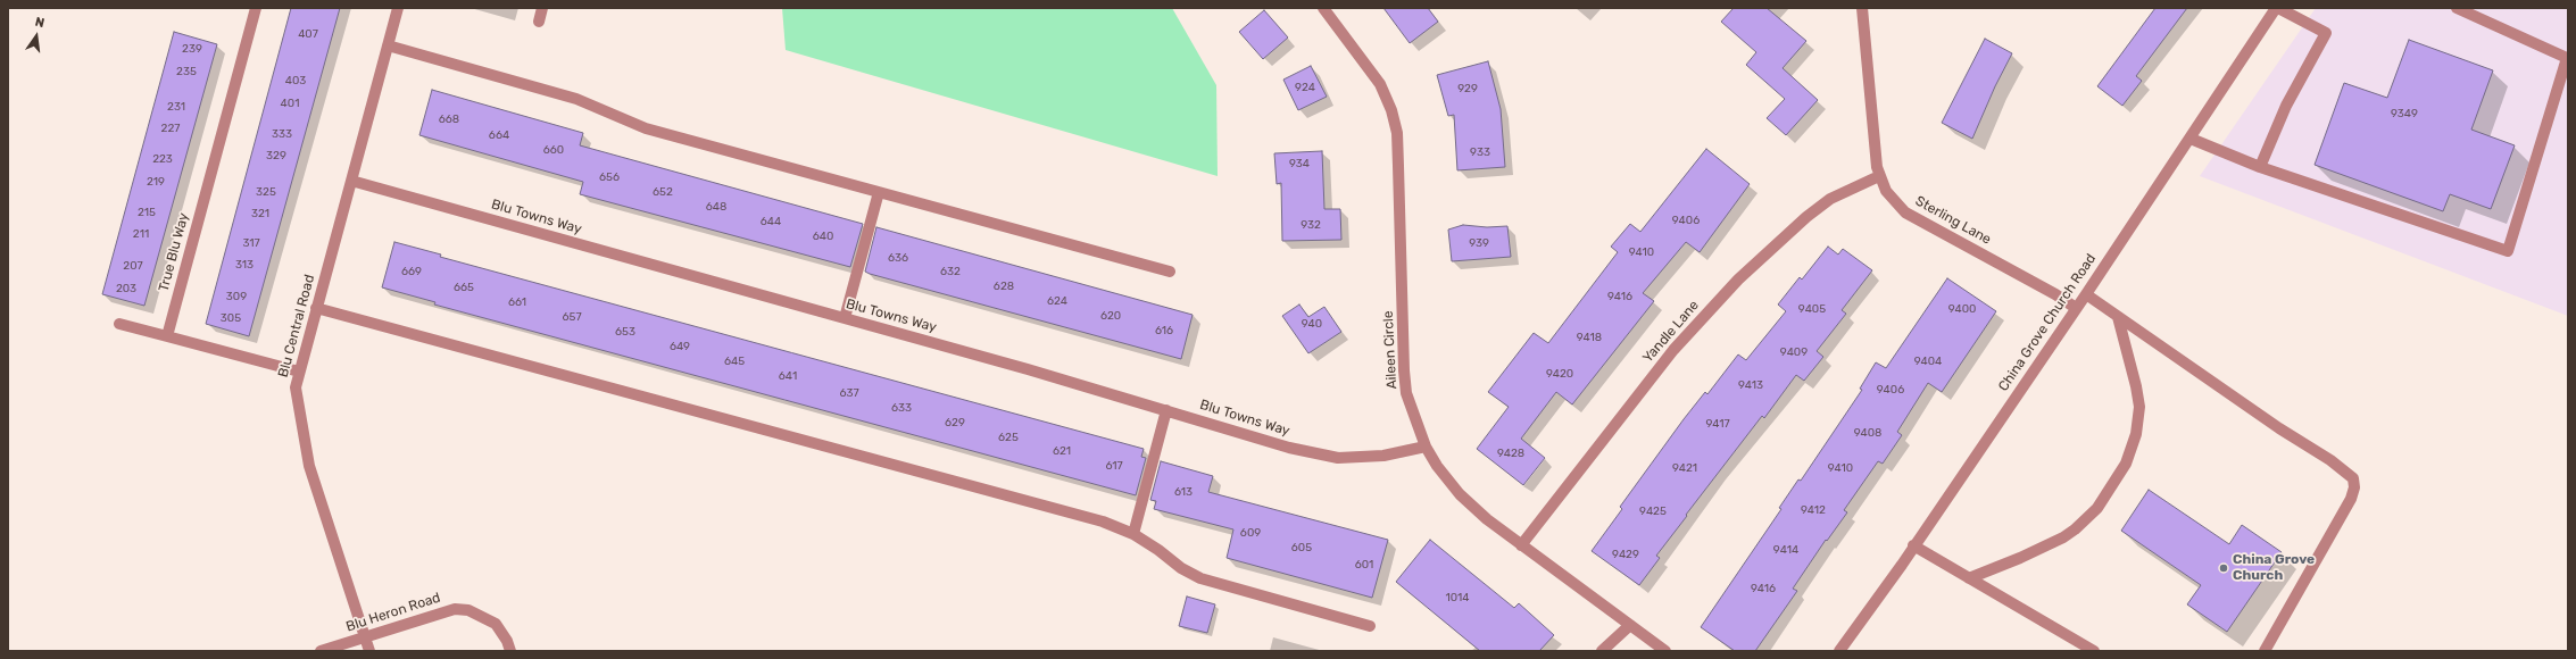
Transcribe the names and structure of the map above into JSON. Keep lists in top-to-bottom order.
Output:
{
  "streets": {
    "street": [
      "Blu Towns Way",
      "Sterling Lane",
      "True Blu Way",
      "China Grove Church Road",
      "Blu Central Road",
      "Yandle Lane",
      "Aileen Circle",
      "Blu Heron Road"
    ]
  },
  "crossings": [
    ["Blu Towns Way", "Blu Central Road"],
    ["Blu Towns Way", "Aileen Circle"],
    ["Sterling Lane", "China Grove Church Road"],
    ["Sterling Lane", "Yandle Lane"],
    ["Blu Central Road", "Blu Heron Road"],
    ["Yandle Lane", "Aileen Circle"]
  ],
  "places": ["China Grove Church"],
  "house_numbers": [
    "407",
    "239",
    "235",
    "403",
    "924",
    "929",
    "401",
    "231",
    "9349",
    "668",
    "227",
    "333",
    "664",
    "660",
    "933",
    "329",
    "223",
    "934",
    "656",
    "219",
    "325",
    "652",
    "648",
    "215",
    "321",
    "9406",
    "644",
    "932",
    "211",
    "640",
    "317",
    "939",
    "9410",
    "636",
    "313",
    "207",
    "669",
    "632",
    "628",
    "665",
    "203",
    "309",
    "9416",
    "624",
    "661",
    "9405",
    "9400",
    "620",
    "657",
    "305",
    "940",
    "616",
    "653",
    "9418",
    "649",
    "9409",
    "645",
    "9404",
    "9420",
    "641",
    "9413",
    "9406",
    "637",
    "633",
    "629",
    "9417",
    "9408",
    "625",
    "621",
    "9428",
    "617",
    "9421",
    "9410",
    "613",
    "9412",
    "9425",
    "609",
    "605",
    "9414",
    "9429",
    "601",
    "9416",
    "1014"
  ],
  "north": "top"
}
